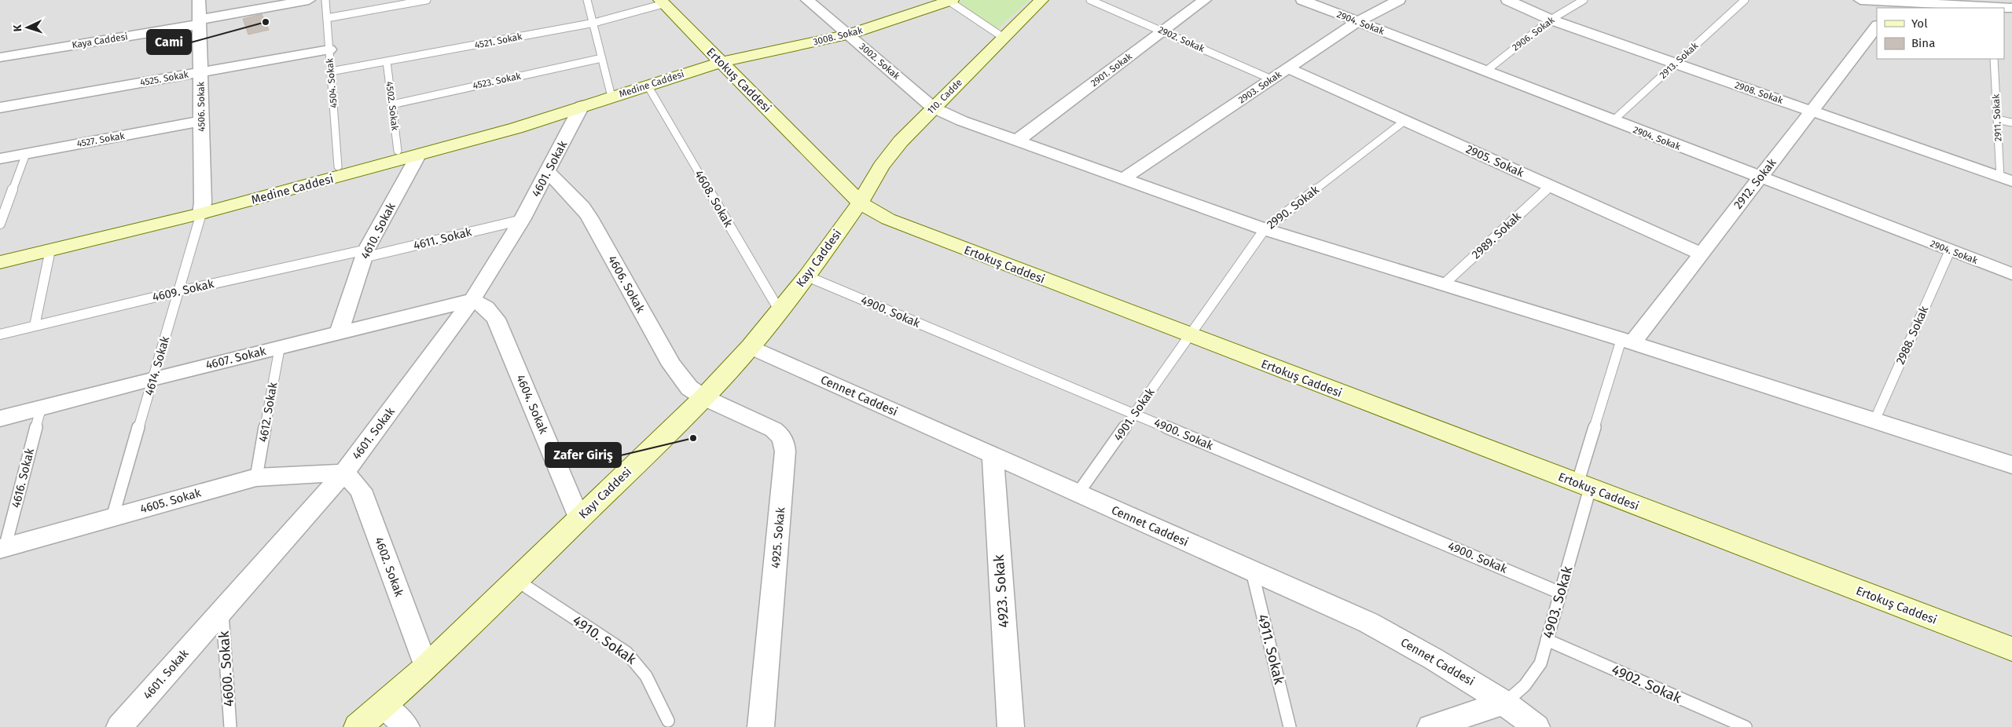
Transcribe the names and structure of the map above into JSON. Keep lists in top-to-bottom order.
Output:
{
  "streets": {
    "street": [
      "2904. Sokak",
      "3008. Sokak",
      "Kaya Caddesi",
      "3002. Sokak",
      "2901. Sokak",
      "4525. Sokak",
      "Ertokuş Caddesi",
      "Medine Caddesi",
      "2903. Sokak",
      "2908. Sokak",
      "110. Cadde",
      "4506. Sokak",
      "4527. Sokak",
      "2905. Sokak",
      "4601. Sokak",
      "2912. Sokak",
      "4610. Sokak",
      "Kayı Caddesi",
      "4606. Sokak",
      "4607. Sokak",
      "Cennet Caddesi",
      "4604. Sokak",
      "4605. Sokak",
      "4925. Sokak",
      "4602. Sokak",
      "4923. Sokak"
    ],
    "lane": [
      "2906. Sokak",
      "2902. Sokak",
      "4521. Sokak",
      "2913. Sokak",
      "4523. Sokak",
      "4504. Sokak",
      "4502. Sokak",
      "2911. Sokak",
      "4608. Sokak",
      "2990. Sokak",
      "2989. Sokak",
      "4611. Sokak",
      "4609. Sokak",
      "4900. Sokak",
      "2988. Sokak",
      "4614. Sokak",
      "4612. Sokak",
      "4901. Sokak",
      "4616. Sokak",
      "4903. Sokak",
      "4910. Sokak",
      "4911. Sokak",
      "4600. Sokak",
      "4902. Sokak"
    ]
  },
  "crossings": [
    ["2904. Sokak", "2906. Sokak"],
    ["2904. Sokak", "2913. Sokak"],
    ["2904. Sokak", "2903. Sokak"],
    ["2904. Sokak", "2912. Sokak"],
    ["2904. Sokak", "2988. Sokak"],
    ["2906. Sokak", "2908. Sokak"],
    ["3008. Sokak", "3002. Sokak"],
    ["3008. Sokak", "Ertokuş Caddesi"],
    ["3008. Sokak", "Medine Caddesi"],
    ["2902. Sokak", "2901. Sokak"],
    ["2902. Sokak", "2903. Sokak"],
    ["Kaya Caddesi", "4506. Sokak"],
    ["4521. Sokak", "Ertokuş Caddesi"],
    ["4521. Sokak", "4504. Sokak"],
    ["4521. Sokak", "4502. Sokak"],
    ["2913. Sokak", "2908. Sokak"],
    ["3002. Sokak", "110. Cadde"],
    ["4525. Sokak", "4504. Sokak"],
    ["4525. Sokak", "4506. Sokak"],
    ["Ertokuş Caddesi", "Medine Caddesi"],
    ["Ertokuş Caddesi", "110. Cadde"],
    ["Ertokuş Caddesi", "2912. Sokak"],
    ["Ertokuş Caddesi", "2990. Sokak"],
    ["Ertokuş Caddesi", "Kayı Caddesi"],
    ["Ertokuş Caddesi", "4901. Sokak"],
    ["Ertokuş Caddesi", "4903. Sokak"],
    ["4523. Sokak", "4502. Sokak"],
    ["4504. Sokak", "Medine Caddesi"],
    ["Medine Caddesi", "4502. Sokak"],
    ["Medine Caddesi", "4506. Sokak"],
    ["Medine Caddesi", "4601. Sokak"],
    ["Medine Caddesi", "4608. Sokak"],
    ["Medine Caddesi", "4610. Sokak"],
    ["Medine Caddesi", "4614. Sokak"],
    ["2903. Sokak", "2905. Sokak"],
    ["2908. Sokak", "2911. Sokak"],
    ["2908. Sokak", "2912. Sokak"],
    ["110. Cadde", "Kayı Caddesi"],
    ["4506. Sokak", "4527. Sokak"],
    ["4506. Sokak", "4614. Sokak"],
    ["2905. Sokak", "2912. Sokak"],
    ["2905. Sokak", "2990. Sokak"],
    ["2905. Sokak", "2989. Sokak"],
    ["4601. Sokak", "4611. Sokak"],
    ["4601. Sokak", "4606. Sokak"],
    ["4601. Sokak", "4607. Sokak"],
    ["4601. Sokak", "4604. Sokak"],
    ["4601. Sokak", "4605. Sokak"],
    ["4601. Sokak", "4602. Sokak"],
    ["4601. Sokak", "4600. Sokak"],
    ["2912. Sokak", "4903. Sokak"],
    ["4608. Sokak", "Kayı Caddesi"],
    ["2990. Sokak", "4901. Sokak"],
    ["4610. Sokak", "4611. Sokak"],
    ["4610. Sokak", "4609. Sokak"],
    ["4610. Sokak", "4607. Sokak"],
    ["4611. Sokak", "4609. Sokak"],
    ["Kayı Caddesi", "4606. Sokak"],
    ["Kayı Caddesi", "4900. Sokak"],
    ["Kayı Caddesi", "Cennet Caddesi"],
    ["Kayı Caddesi", "4604. Sokak"],
    ["Kayı Caddesi", "4925. Sokak"],
    ["Kayı Caddesi", "4602. Sokak"],
    ["Kayı Caddesi", "4910. Sokak"],
    ["4606. Sokak", "4925. Sokak"],
    ["4609. Sokak", "4614. Sokak"],
    ["4900. Sokak", "4901. Sokak"],
    ["4900. Sokak", "4903. Sokak"],
    ["4607. Sokak", "4614. Sokak"],
    ["4607. Sokak", "4604. Sokak"],
    ["4607. Sokak", "4612. Sokak"],
    ["4607. Sokak", "4616. Sokak"],
    ["4614. Sokak", "4605. Sokak"],
    ["Cennet Caddesi", "4901. Sokak"],
    ["Cennet Caddesi", "4923. Sokak"],
    ["Cennet Caddesi", "4903. Sokak"],
    ["Cennet Caddesi", "4911. Sokak"],
    ["4612. Sokak", "4605. Sokak"],
    ["4616. Sokak", "4605. Sokak"],
    ["4605. Sokak", "4602. Sokak"],
    ["4903. Sokak", "4902. Sokak"]
  ],
  "places": ["Cami", "Zafer Giriş"],
  "legend": ["Yol", "Bina"],
  "north": "left"
}
